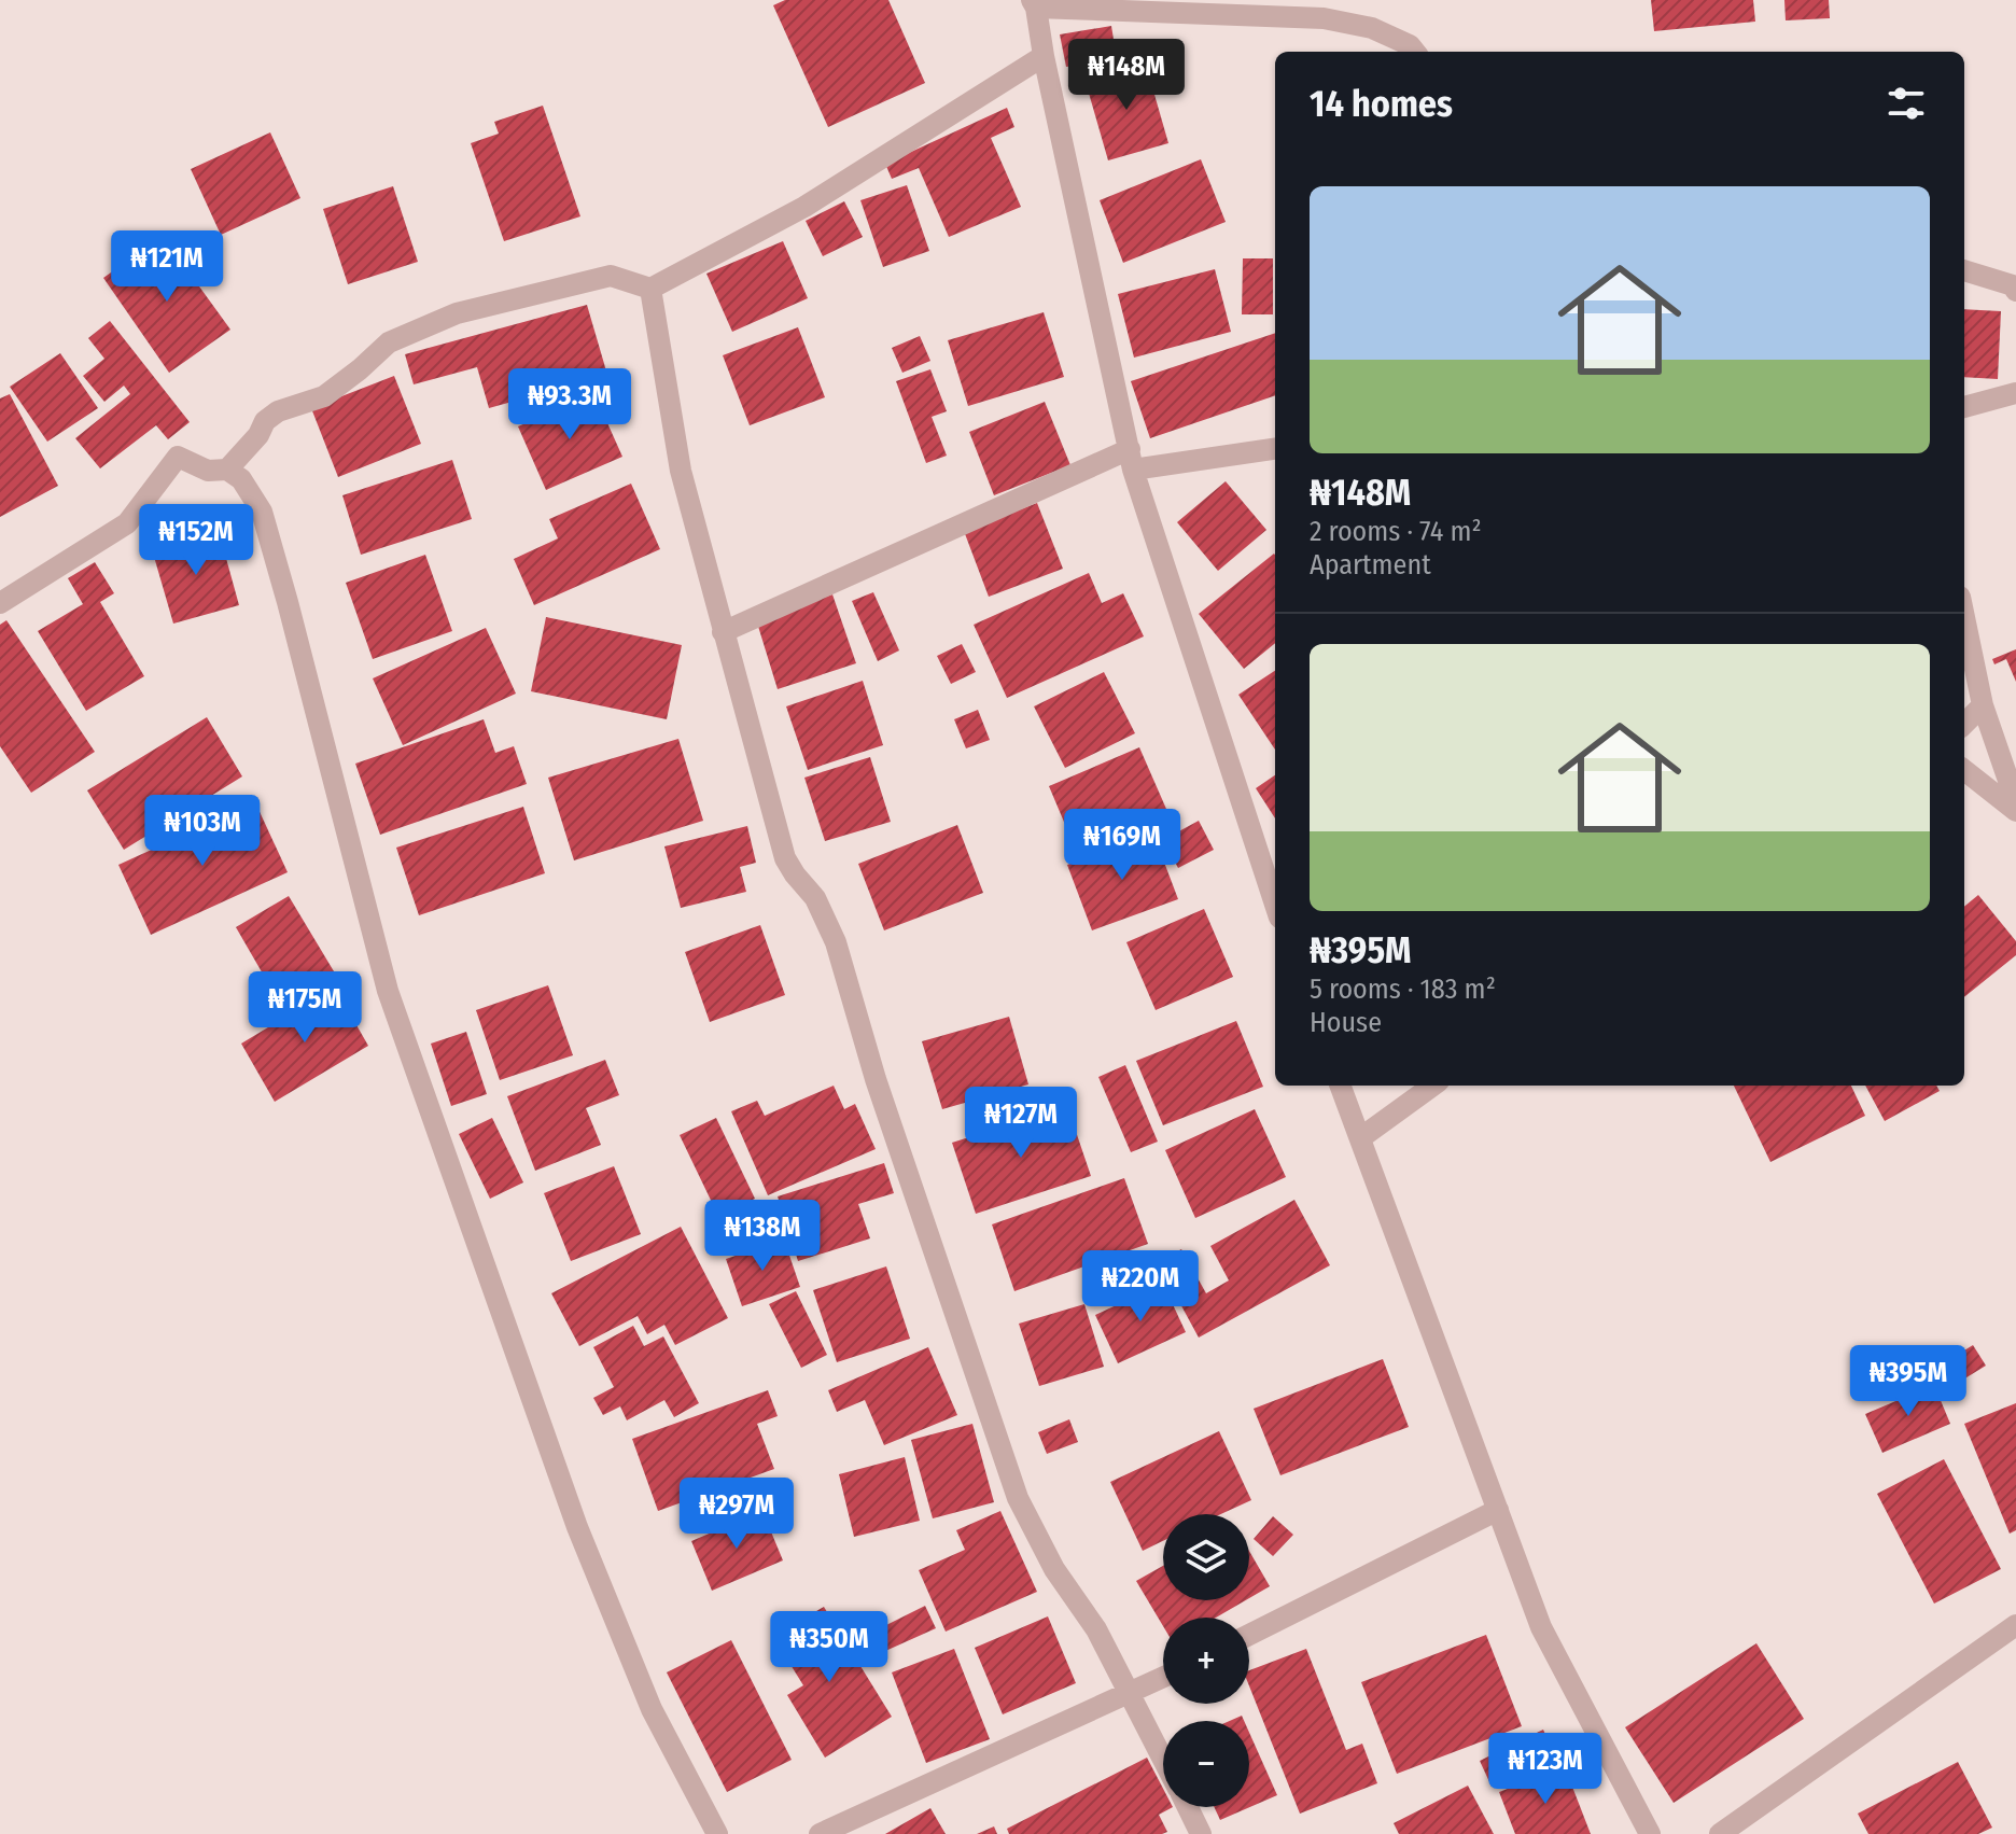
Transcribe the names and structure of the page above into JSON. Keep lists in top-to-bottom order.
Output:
{
  "page": {
    "price": [
      "₦148M",
      "₦121M",
      "₦93.3M",
      "₦152M",
      "₦103M",
      "₦169M",
      "₦175M",
      "₦127M",
      "₦138M",
      "₦220M",
      "₦395M",
      "₦297M",
      "₦350M",
      "₦123M"
    ],
    "heading": "14 homes",
    "list": [
      {
        "name": "₦148M",
        "note": "2 rooms · 74 m² · Apartment"
      },
      {
        "name": "₦395M",
        "note": "5 rooms · 183 m² · House"
      }
    ],
    "map_buttons": ["+", "−"]
  }
}
